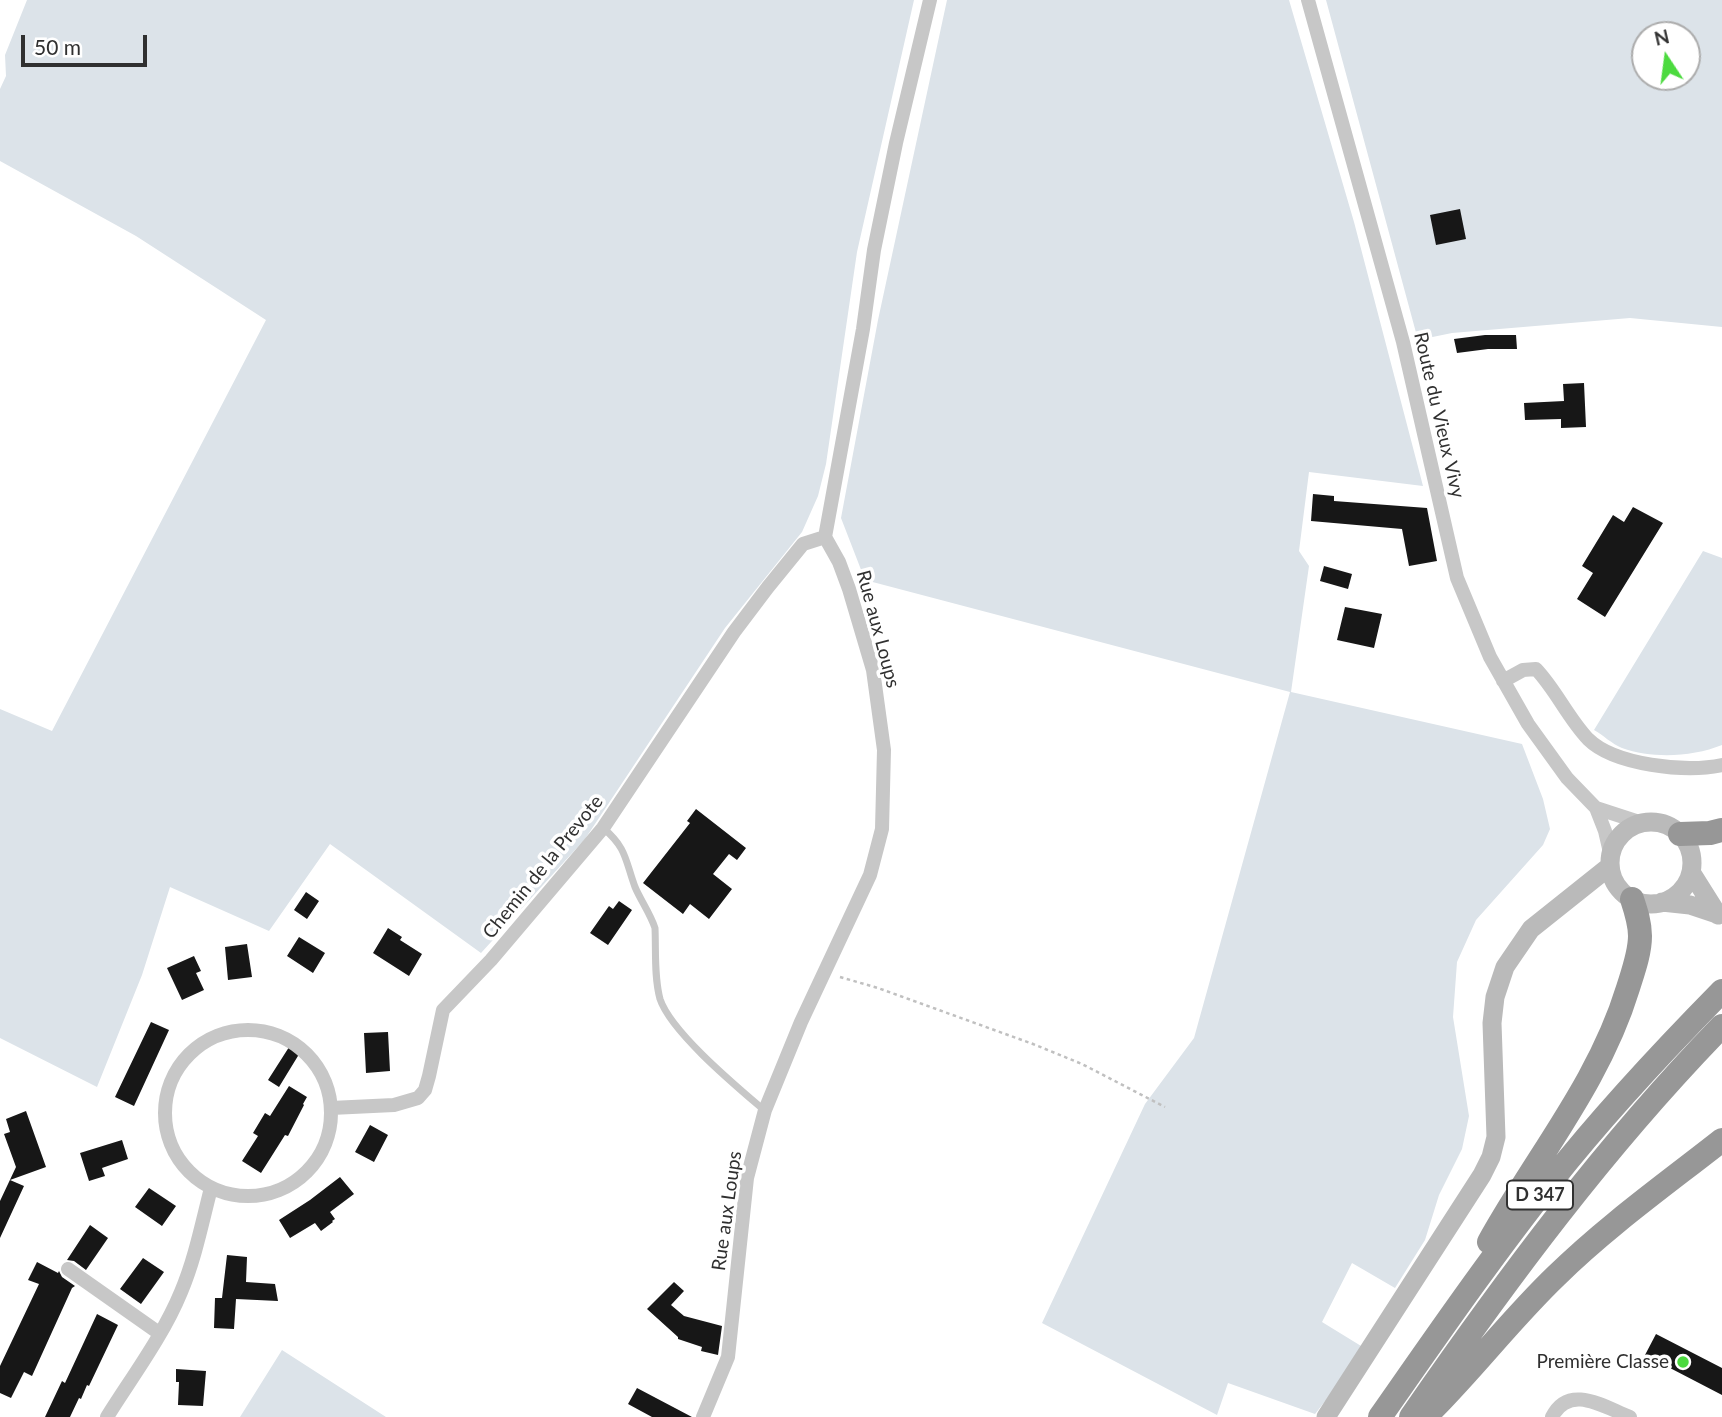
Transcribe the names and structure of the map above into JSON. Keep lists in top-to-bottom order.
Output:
{
  "streets": {
    "highway": ["D 347"],
    "street": ["Route du Vieux Vivy", "Rue aux Loups", "Chemin de la Prevote"]
  },
  "crossings": [
    ["Rue aux Loups", "Chemin de la Prevote"]
  ],
  "places": ["Première Classe"],
  "scale_bar": "50 m",
  "north": "top"
}
